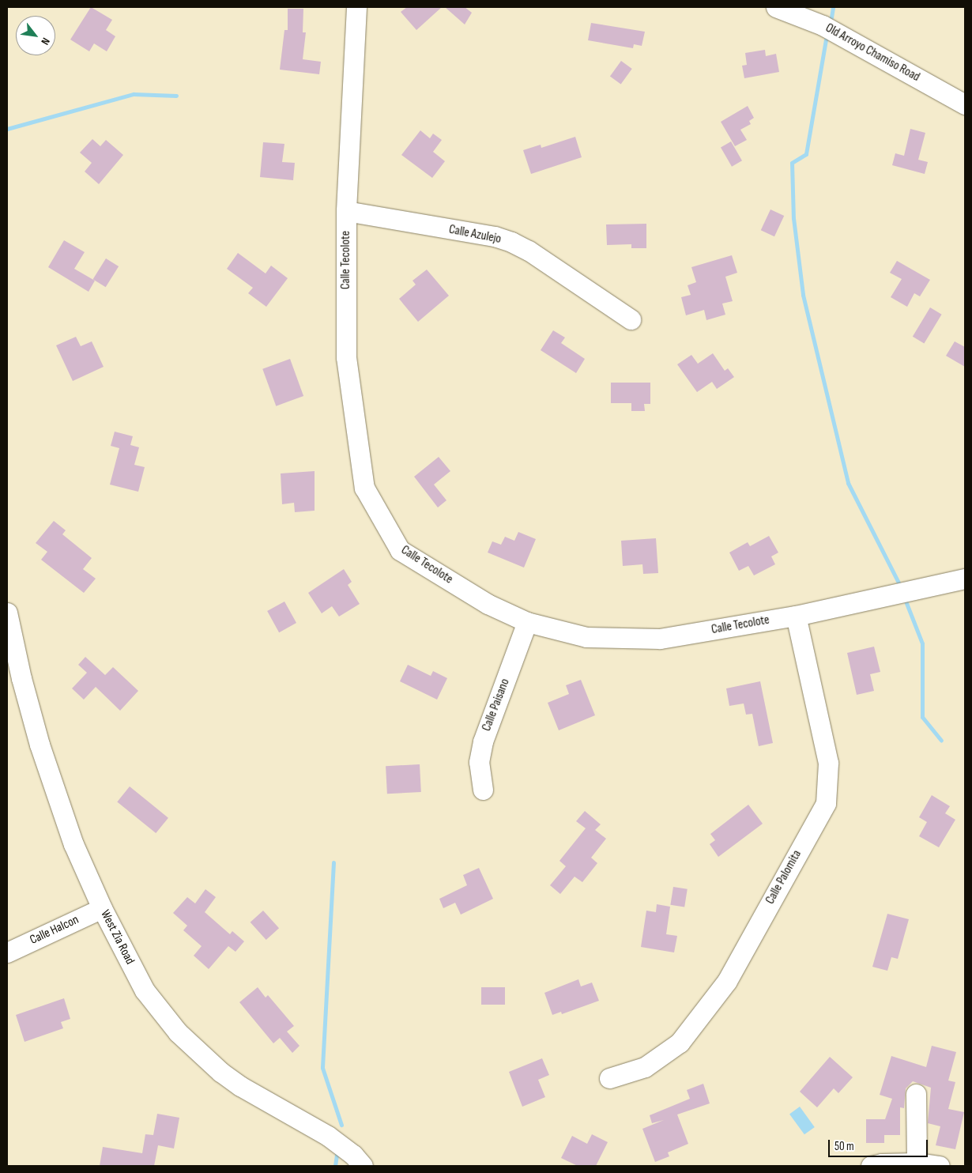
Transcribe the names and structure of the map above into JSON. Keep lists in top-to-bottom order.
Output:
{
  "streets": {
    "street": [
      "Old Arroyo Chamiso Road",
      "Calle Azulejo",
      "Calle Tecolote",
      "Calle Paisano",
      "Calle Palomita",
      "Calle Halcon",
      "West Zia Road"
    ]
  },
  "crossings": [
    ["Calle Azulejo", "Calle Tecolote"],
    ["Calle Tecolote", "Calle Paisano"],
    ["Calle Tecolote", "Calle Palomita"],
    ["Calle Halcon", "West Zia Road"]
  ],
  "scale_bar": "50 m",
  "north": "bottom right"
}
